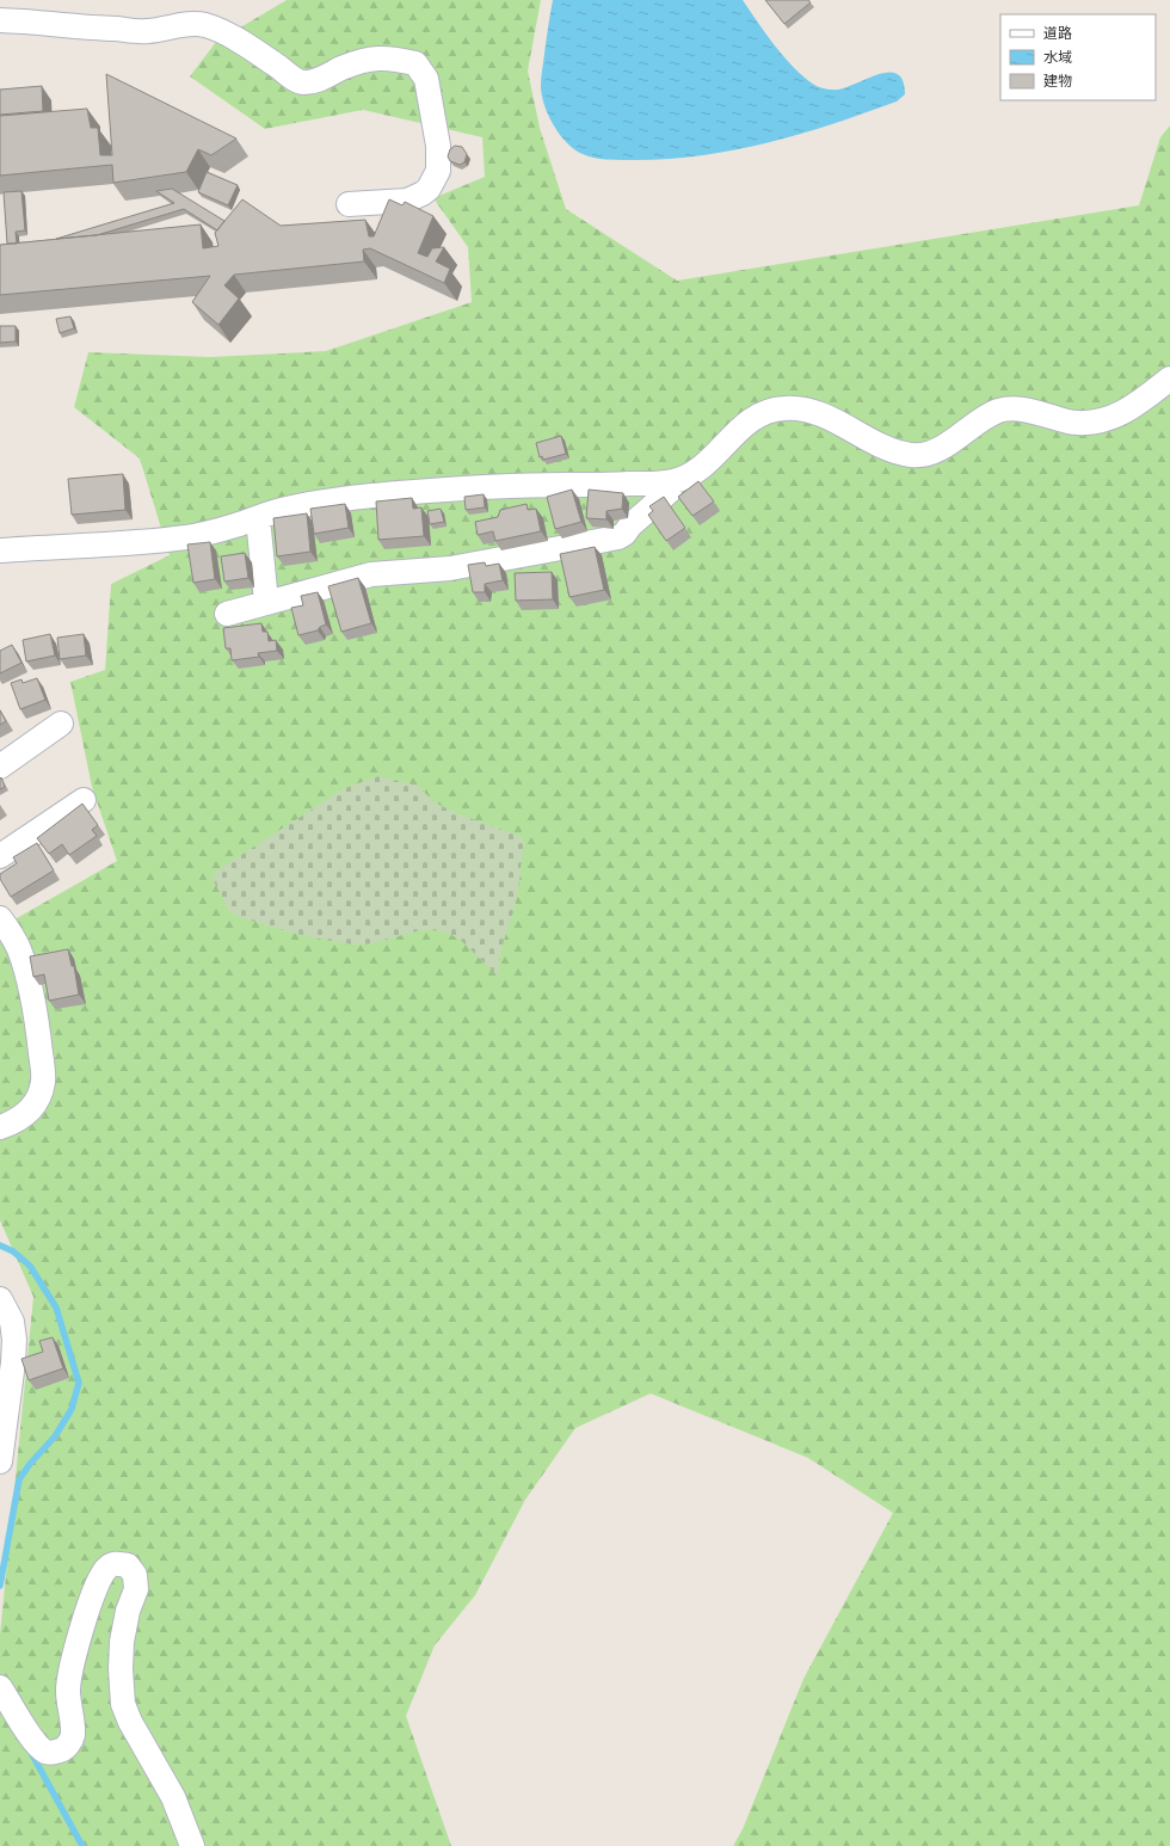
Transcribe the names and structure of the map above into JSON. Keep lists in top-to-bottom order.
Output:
{
  "legend": ["道路", "水域", "建物"]
}
